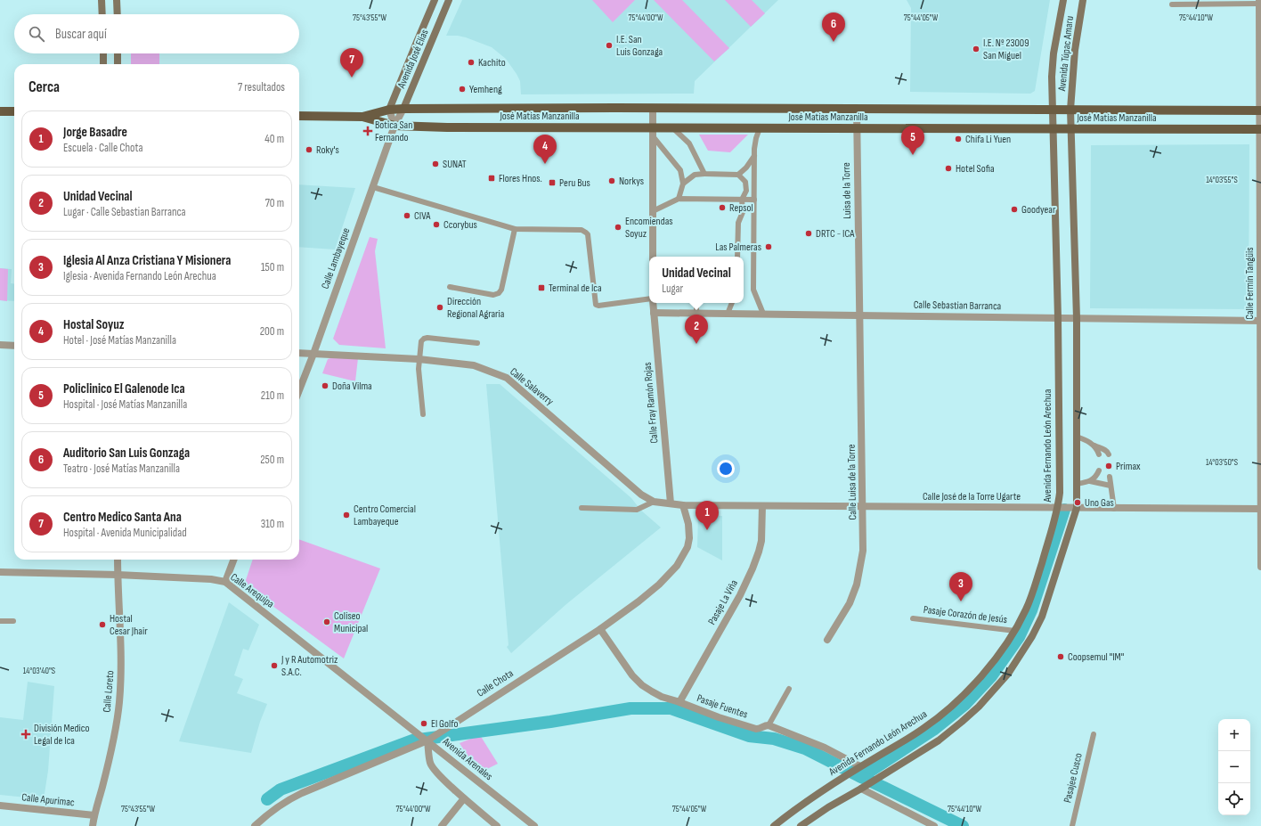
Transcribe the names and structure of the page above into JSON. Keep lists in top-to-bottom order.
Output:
{
  "streets": {
    "main road": [
      "Avenida Túpac Amaru",
      "Avenida José Elías",
      "José Matías Manzanilla",
      "Avenida Fernando León Arechua"
    ],
    "street": [
      "Luisa de la Torre",
      "Calle Lambayeque",
      "Calle Fermín Tangüis",
      "Calle Sebastian Barranca",
      "Calle Salaverry",
      "Calle Fray Ramón Rojas",
      "Calle Luisa de la Torre",
      "Calle José de la Torre Ugarte",
      "Calle Arequipa",
      "Pasaje La Viña",
      "Calle Chota",
      "Calle Loreto",
      "Pasaje Fuentes",
      "Avenida Arenales",
      "Calle Apurimac"
    ],
    "lane": ["Pasaje Corazón de Jesús", "Pasajee Cusco"]
  },
  "crossings": [
    ["Avenida Túpac Amaru", "José Matías Manzanilla"],
    ["Avenida Túpac Amaru", "Avenida Fernando León Arechua"],
    ["Avenida José Elías", "José Matías Manzanilla"],
    ["Avenida José Elías", "Calle Lambayeque"],
    ["José Matías Manzanilla", "Luisa de la Torre"],
    ["José Matías Manzanilla", "Calle Lambayeque"],
    ["José Matías Manzanilla", "Calle Fermín Tangüis"],
    ["José Matías Manzanilla", "Avenida Fernando León Arechua"],
    ["Luisa de la Torre", "Calle Sebastian Barranca"],
    ["Luisa de la Torre", "Calle Luisa de la Torre"],
    ["Calle Lambayeque", "Calle Salaverry"],
    ["Calle Fermín Tangüis", "Calle Sebastian Barranca"],
    ["Calle Fermín Tangüis", "Calle José de la Torre Ugarte"],
    ["Calle Sebastian Barranca", "Calle Fray Ramón Rojas"],
    ["Calle Sebastian Barranca", "Avenida Fernando León Arechua"],
    ["Calle Sebastian Barranca", "Calle Luisa de la Torre"],
    ["Calle Salaverry", "Calle Fray Ramón Rojas"],
    ["Calle Salaverry", "Calle José de la Torre Ugarte"],
    ["Calle Salaverry", "Calle Chota"],
    ["Avenida Fernando León Arechua", "Calle José de la Torre Ugarte"],
    ["Avenida Fernando León Arechua", "Pasaje Corazón de Jesús"],
    ["Calle Luisa de la Torre", "Calle José de la Torre Ugarte"],
    ["Calle José de la Torre Ugarte", "Pasaje La Viña"],
    ["Calle José de la Torre Ugarte", "Calle Chota"],
    ["Calle Arequipa", "Calle Chota"],
    ["Calle Arequipa", "Calle Loreto"],
    ["Calle Arequipa", "Avenida Arenales"],
    ["Pasaje La Viña", "Pasaje Fuentes"],
    ["Calle Chota", "Pasaje Fuentes"],
    ["Calle Chota", "Avenida Arenales"],
    ["Calle Loreto", "Calle Apurimac"]
  ],
  "places": {
    "other": [
      "I.E. San Luis Gonzaga",
      "I.E. Nº 23009 San Miguel",
      "Kachito",
      "Yemheng",
      "Chifa Li Yuen",
      "Roky's",
      "SUNAT",
      "Hotel Sofia",
      "Norkys",
      "Repsol",
      "Goodyear",
      "CIVA",
      "Ccorybus",
      "Encomiendas Soyuz",
      "DRTC - ICA",
      "Las Palmeras",
      "Dirección Regional Agraria",
      "Doña Vilma",
      "Primax",
      "Uno Gas",
      "Centro Comercial Lambayeque",
      "Coliseo Municipal",
      "Hostal Cesar Jhair",
      "Coopsemul \"IM\"",
      "J y R Automotriz S.A.C.",
      "El Golfo"
    ],
    "health": ["Botica San Fernando", "División Medico Legal de Ica"],
    "transit": ["Flores Hnos.", "Peru Bus", "Terminal de Ica"]
  },
  "page": {
    "pins": [
      "6",
      "7",
      "5",
      "4",
      "2",
      "1",
      "3"
    ],
    "search": "Buscar aquí",
    "heading": ["Cerca", "7 resultados"],
    "list": [
      {
        "mark": "1",
        "name": "Jorge Basadre",
        "note": "Escuela · Calle Chota",
        "value": "40 m"
      },
      {
        "mark": "2",
        "name": "Unidad Vecinal",
        "note": "Lugar · Calle Sebastian Barranca",
        "value": "70 m"
      },
      {
        "mark": "3",
        "name": "Iglesia Al Anza Cristiana Y Misionera",
        "note": "Iglesia · Avenida Fernando León Arechua",
        "value": "150 m"
      },
      {
        "mark": "4",
        "name": "Hostal Soyuz",
        "note": "Hotel · José Matías Manzanilla",
        "value": "200 m"
      },
      {
        "mark": "5",
        "name": "Policlinico El Galenode Ica",
        "note": "Hospital · José Matías Manzanilla",
        "value": "210 m"
      },
      {
        "mark": "6",
        "name": "Auditorio San Luis Gonzaga",
        "note": "Teatro · José Matías Manzanilla",
        "value": "250 m"
      },
      {
        "mark": "7",
        "name": "Centro Medico Santa Ana",
        "note": "Hospital · Avenida Municipalidad",
        "value": "310 m"
      }
    ],
    "popup": ["Unidad Vecinal", "Lugar"],
    "map_buttons": ["+", "−"]
  },
  "coordinates": [
    "75°43'55\"W",
    "75°44'00\"W",
    "75°44'05\"W",
    "75°44'10\"W",
    "14°03'55\"S",
    "14°03'50\"S",
    "14°03'40\"S"
  ]
}
